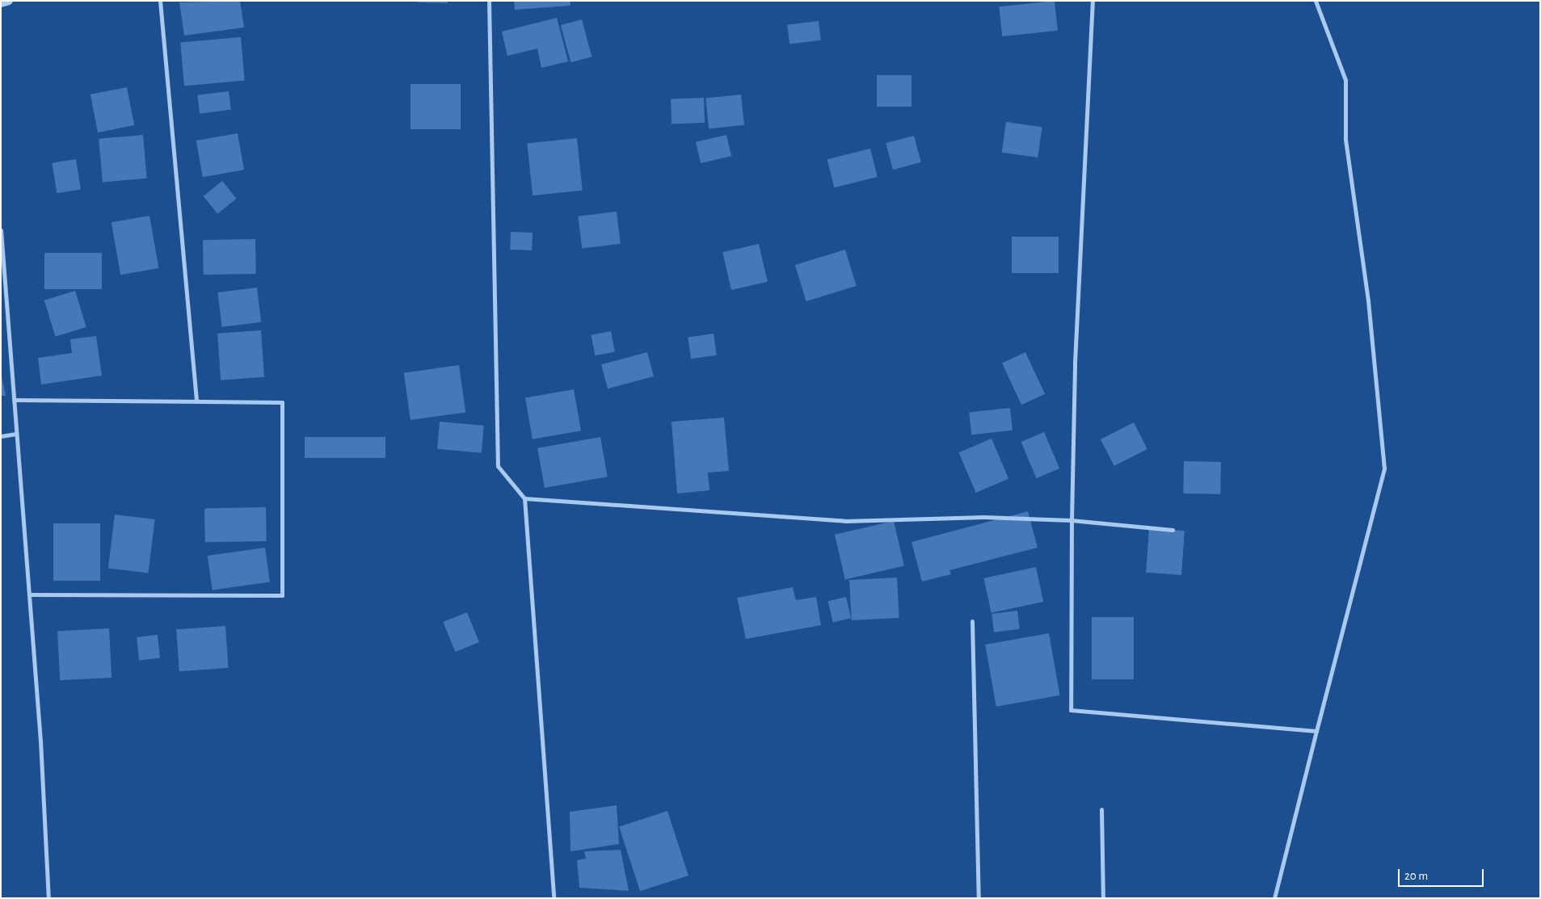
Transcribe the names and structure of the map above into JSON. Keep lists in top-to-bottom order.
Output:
{
  "scale_bar": "20 m"
}
